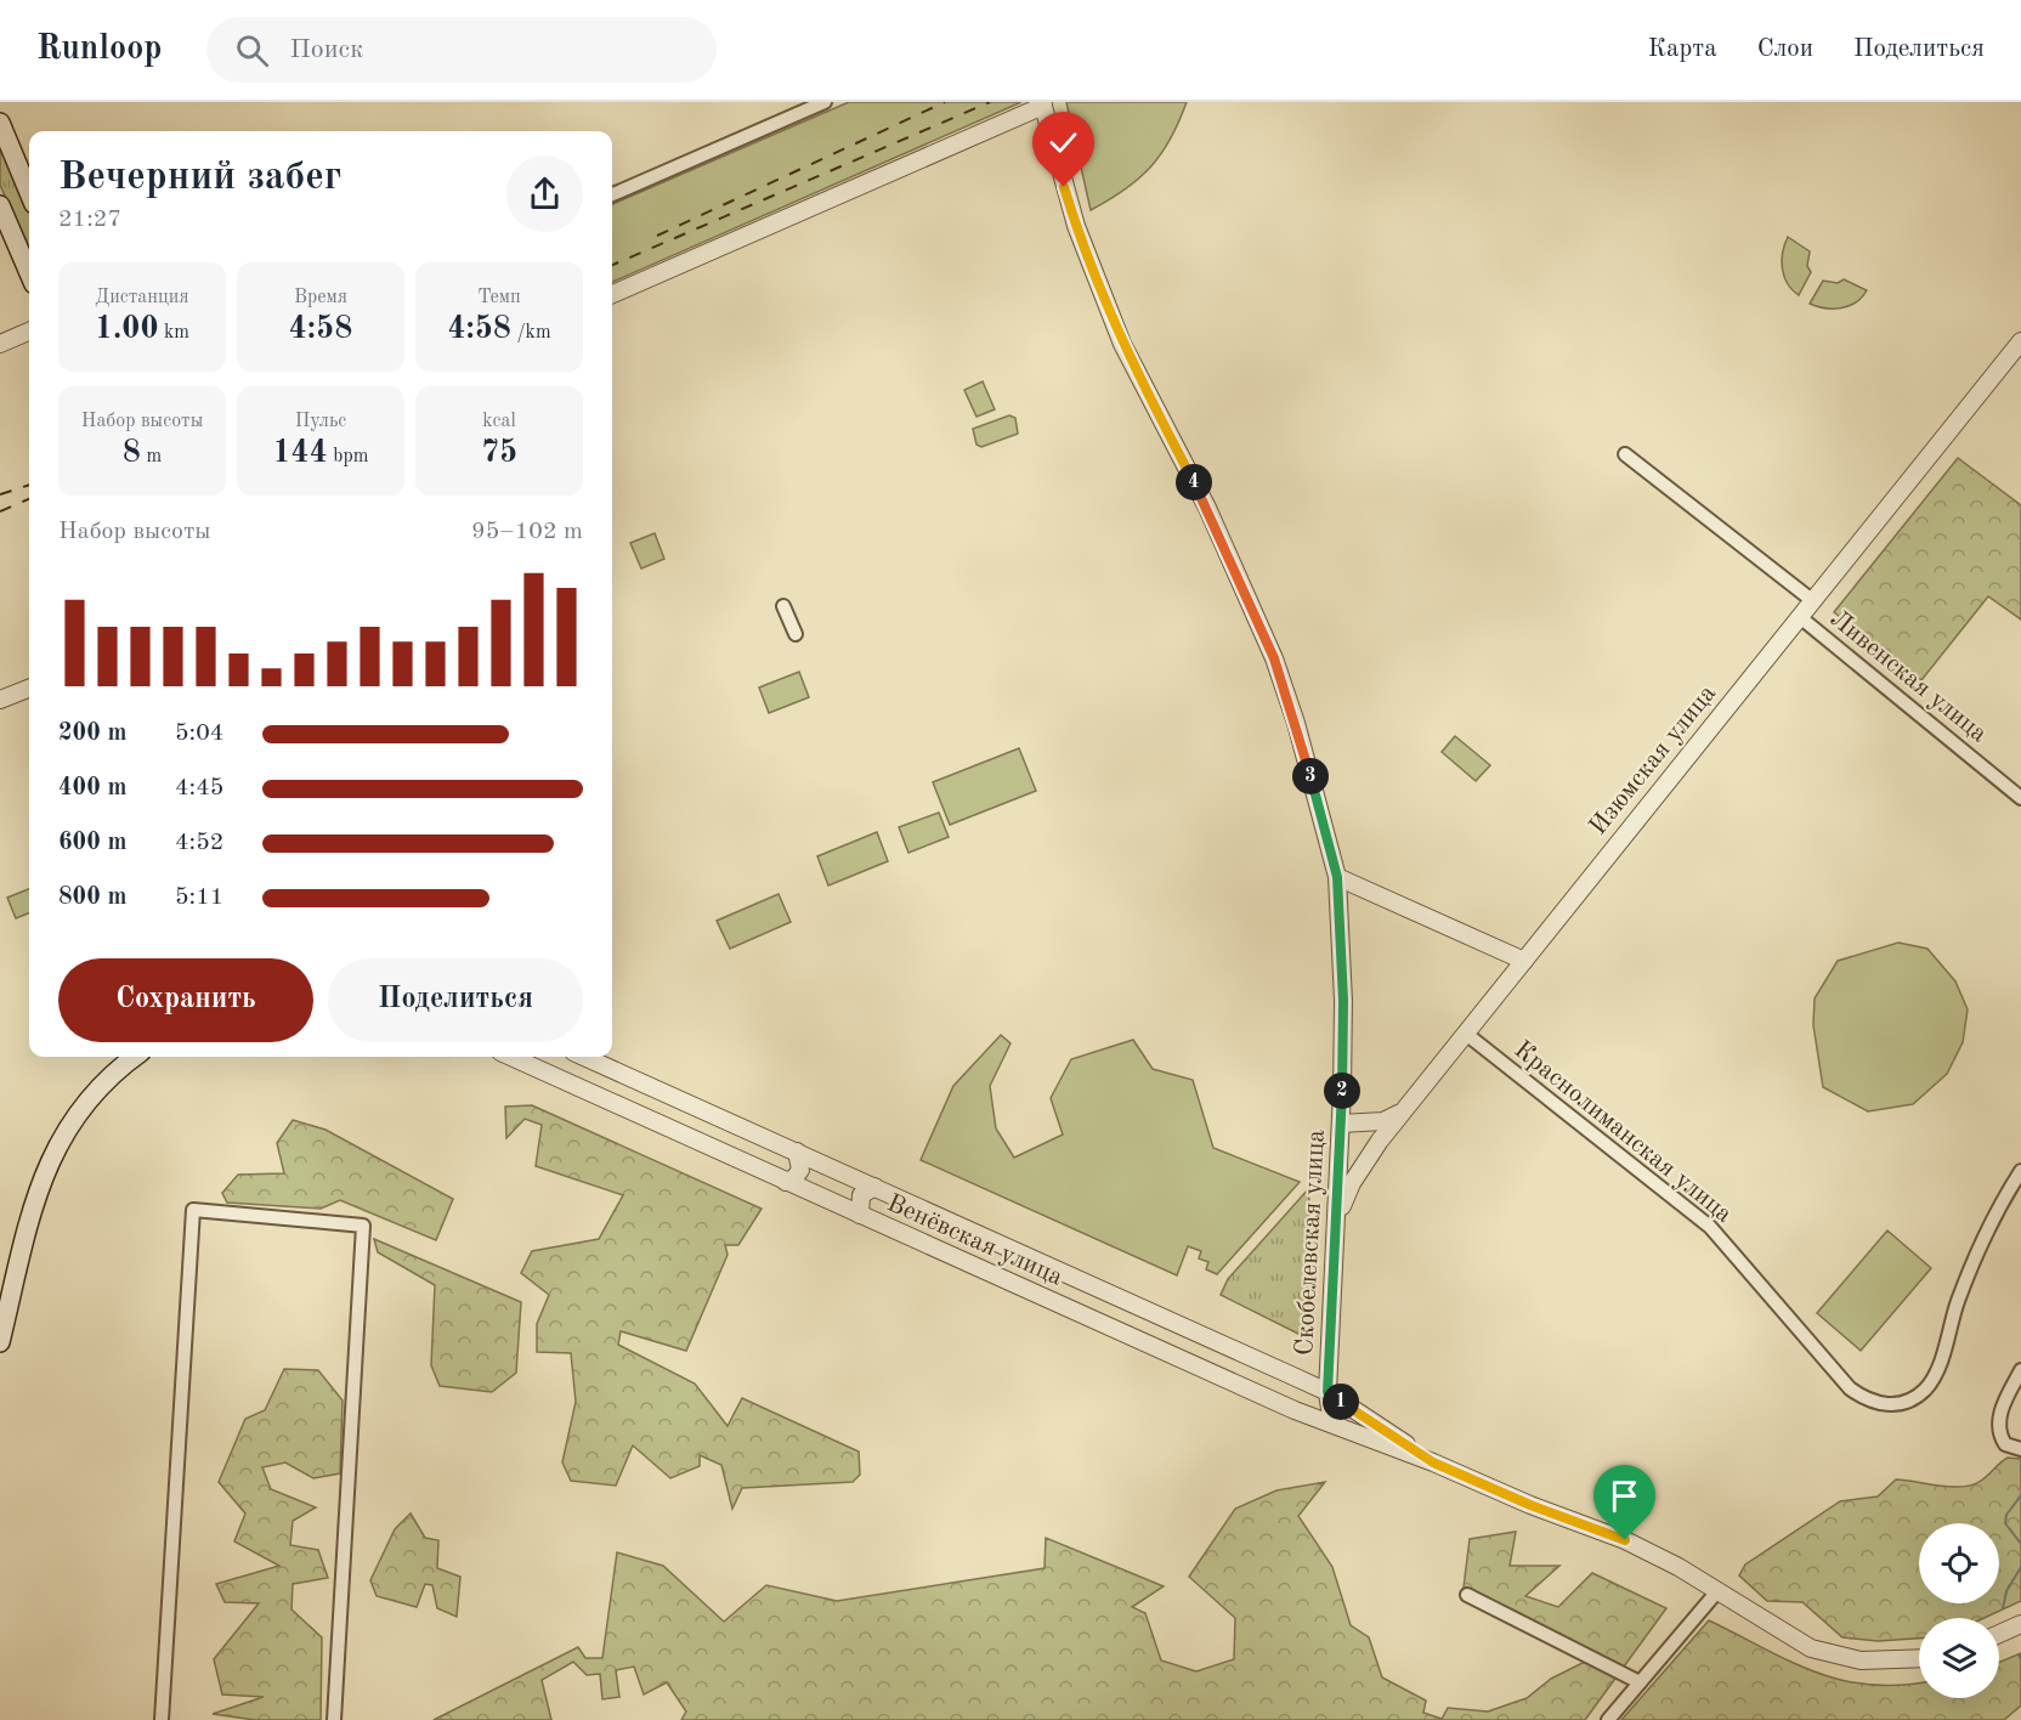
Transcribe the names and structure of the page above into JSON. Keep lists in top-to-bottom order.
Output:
{
  "streets": {
    "street": [
      "Ливенская улица",
      "Изюмская улица",
      "Краснолиманская улица",
      "Венёвская улица",
      "Скобелевская улица"
    ]
  },
  "crossings": [
    ["Ливенская улица", "Изюмская улица"],
    ["Изюмская улица", "Краснолиманская улица"],
    ["Изюмская улица", "Скобелевская улица"],
    ["Венёвская улица", "Скобелевская улица"]
  ],
  "page": {
    "header": "Runloop",
    "search": "Поиск",
    "nav": ["Карта", "Слои", "Поделиться"],
    "heading": ["Вечерний забег", "21:27"],
    "stats": [
      ["Дистанция", "1.00 km"],
      ["Время", "4:58"],
      ["Темп", "4:58 /km"],
      ["Набор высоты", "8 m"],
      ["Пульс", "144 bpm"],
      ["kcal", "75"]
    ],
    "pins": [
      "4",
      "3",
      "2",
      "1"
    ],
    "chart": ["Набор высоты", "95–102 m"],
    "list": [
      {
        "name": "200 m",
        "note": "5:04"
      },
      {
        "name": "400 m",
        "note": "4:45"
      },
      {
        "name": "600 m",
        "note": "4:52"
      },
      {
        "name": "800 m",
        "note": "5:11"
      }
    ],
    "buttons": ["Сохранить", "Поделиться"]
  }
}
